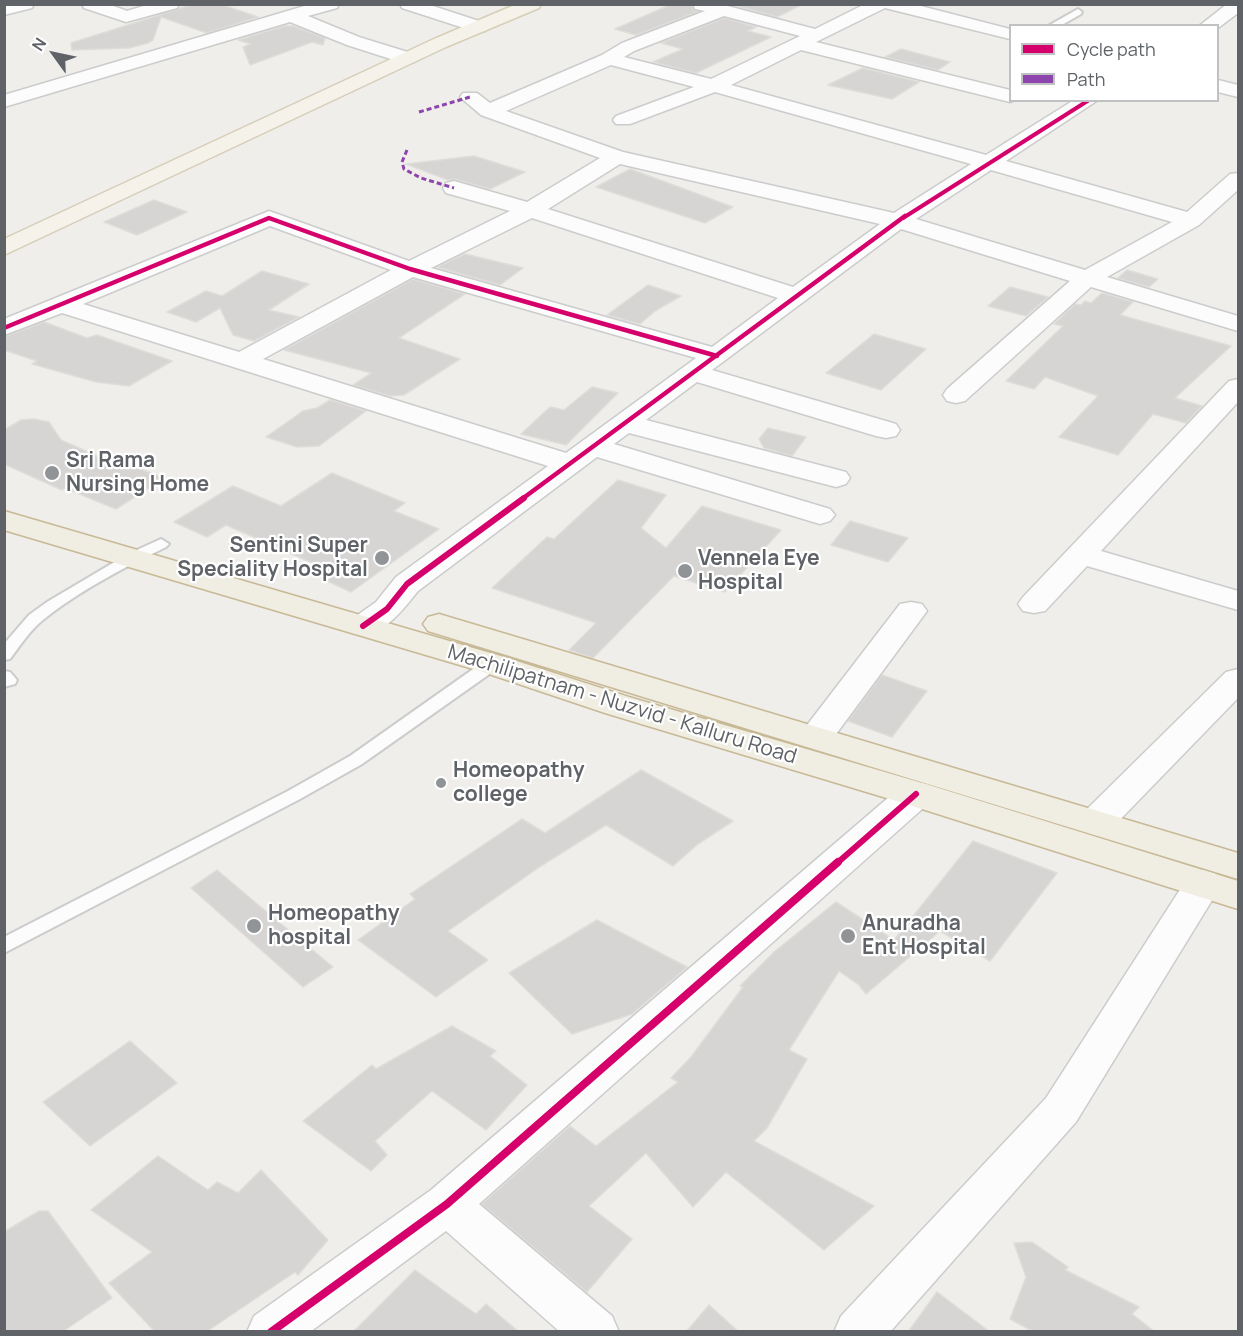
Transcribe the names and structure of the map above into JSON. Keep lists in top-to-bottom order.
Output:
{
  "streets": {
    "highway": ["Machilipatnam - Nuzvid - Kalluru Road"]
  },
  "places": [
    "Sri Rama Nursing Home",
    "Sentini Super Speciality Hospital",
    "Vennela Eye Hospital",
    "Homeopathy college",
    "Homeopathy hospital",
    "Anuradha Ent Hospital"
  ],
  "legend": ["Cycle path", "Path"],
  "north": "top left"
}
